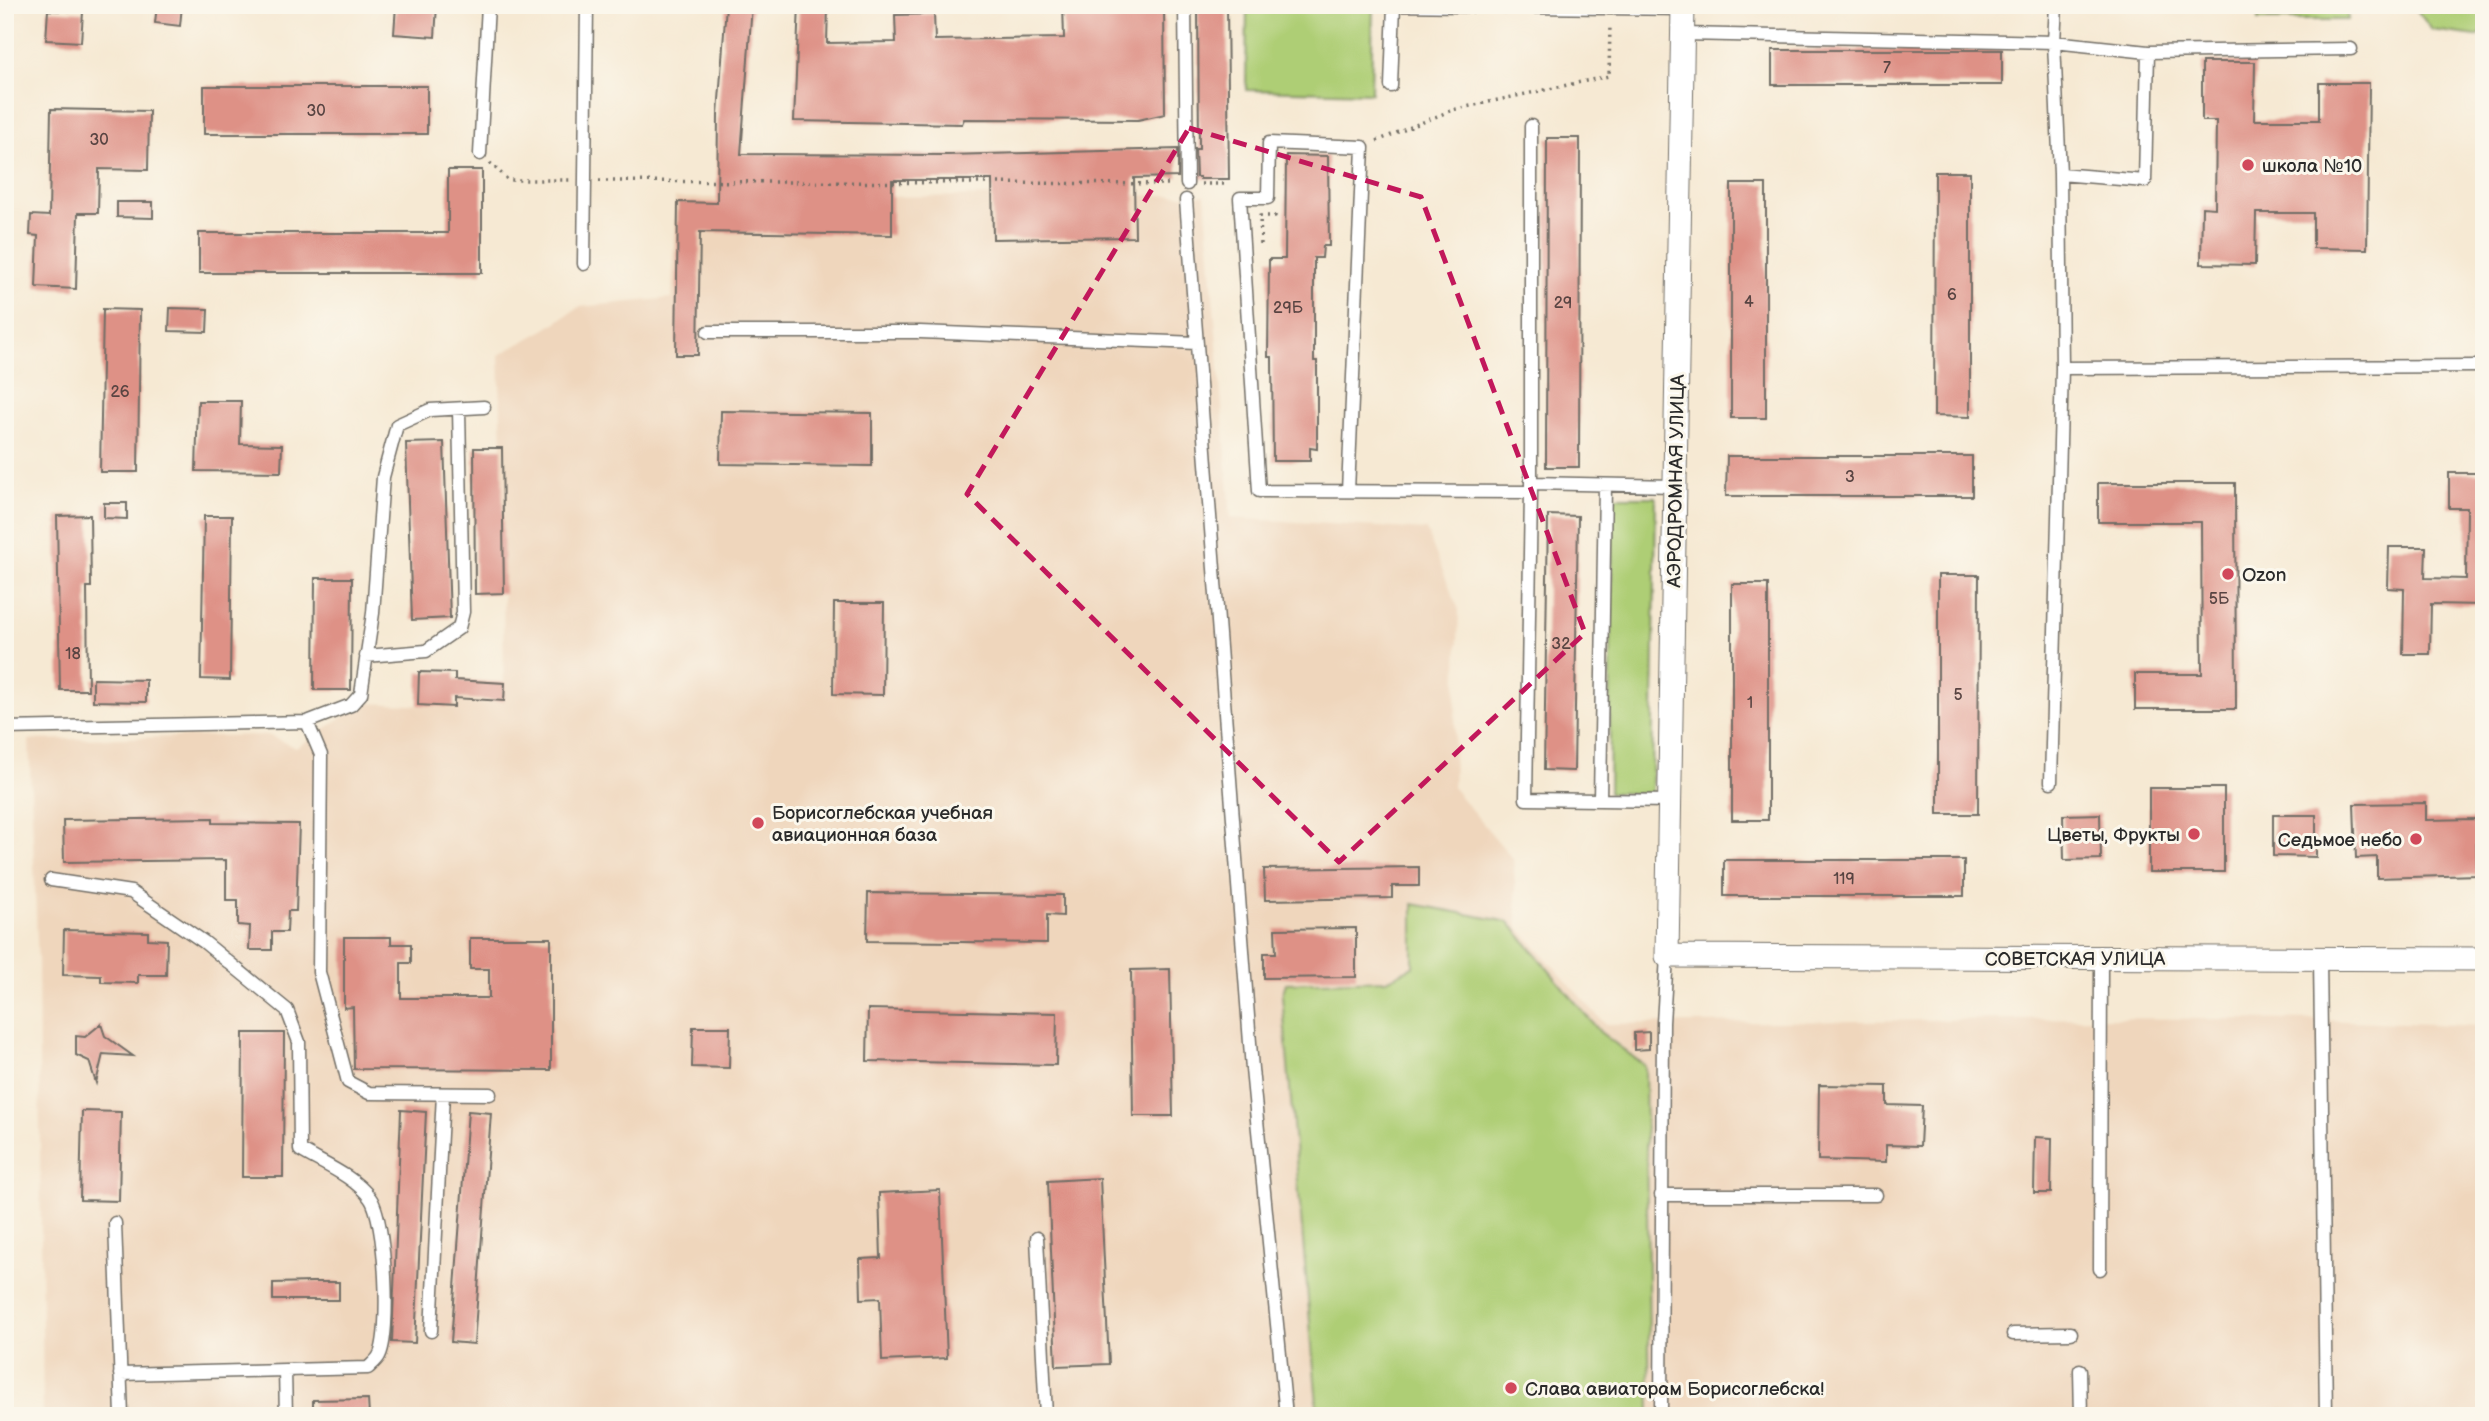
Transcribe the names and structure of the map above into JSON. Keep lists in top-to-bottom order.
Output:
{
  "streets": {
    "street": ["АЭРОДРОМНАЯ УЛИЦА", "СОВЕТСКАЯ УЛИЦА"]
  },
  "crossings": [
    ["АЭРОДРОМНАЯ УЛИЦА", "СОВЕТСКАЯ УЛИЦА"]
  ],
  "places": [
    "школа №10",
    "Ozon",
    "Борисоглебская учебная авиационная база",
    "Цветы, Фрукты",
    "Седьмое небо",
    "Слава авиаторам Борисоглебска!"
  ],
  "house_numbers": [
    "7",
    "30",
    "30",
    "6",
    "4",
    "29",
    "29Б",
    "26",
    "3",
    "5Б",
    "32",
    "18",
    "5",
    "1",
    "119"
  ]
}
